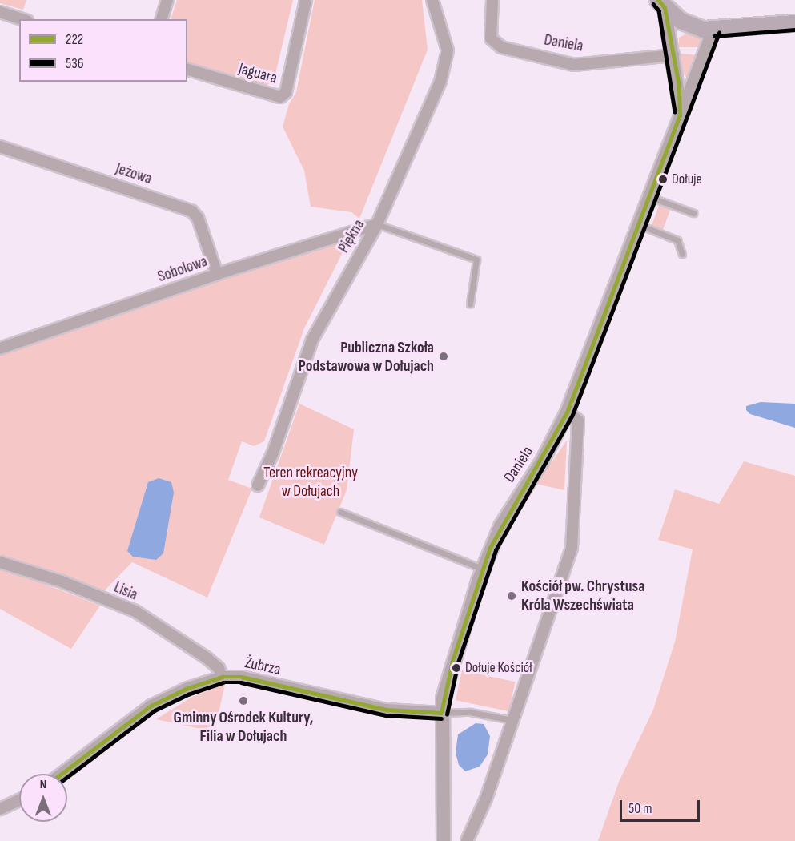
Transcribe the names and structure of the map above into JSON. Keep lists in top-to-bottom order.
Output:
{
  "streets": {
    "street": [
      "Daniela",
      "Jaguara",
      "Jeżowa",
      "Piękna",
      "Sobolowa",
      "Lisia",
      "Żubrza"
    ]
  },
  "crossings": [
    ["Daniela", "Żubrza"],
    ["Jeżowa", "Sobolowa"],
    ["Piękna", "Sobolowa"],
    ["Lisia", "Żubrza"]
  ],
  "parks": ["Teren rekreacyjny w Dołujach"],
  "places": [
    "Dołuje",
    "Publiczna Szkoła Podstawowa w Dołujach",
    "Kościół pw. Chrystusa Króla Wszechświata",
    "Dołuje Kościół",
    "Gminny Ośrodek Kultury, Filia w Dołujach"
  ],
  "lines": ["transit line 222", "transit line 536"],
  "legend": ["222", "536"],
  "scale_bar": "50 m",
  "north": "top"
}
